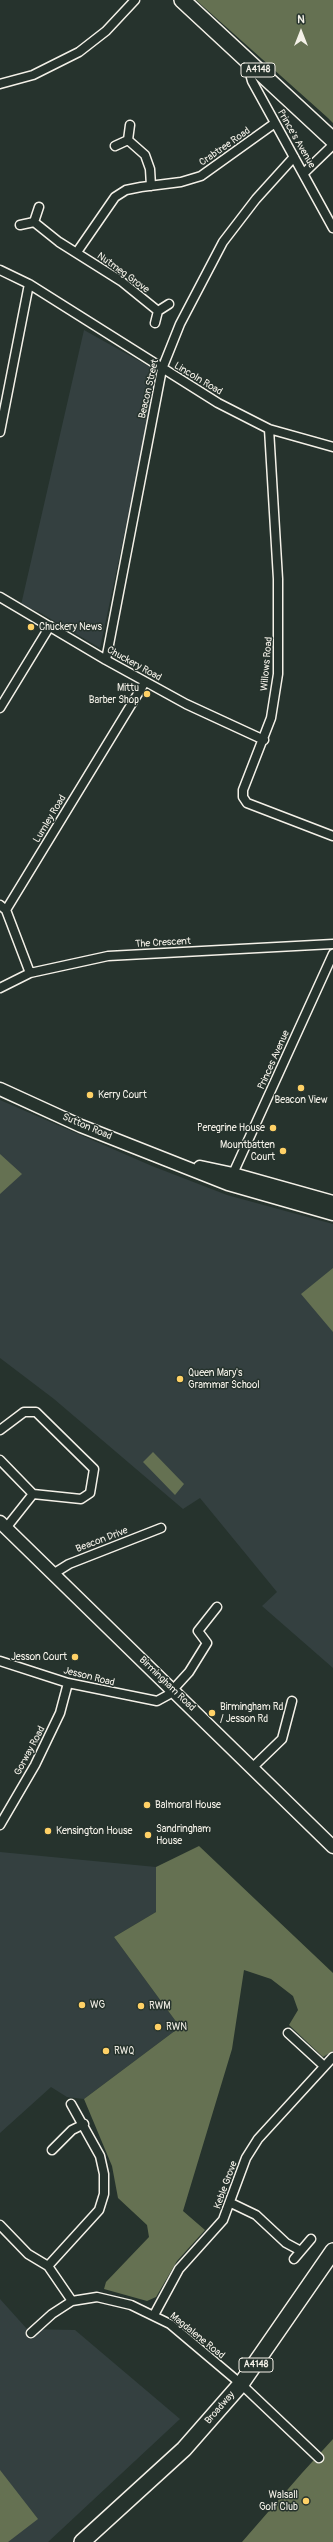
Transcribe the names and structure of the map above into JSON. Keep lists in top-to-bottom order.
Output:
{
  "streets": {
    "highway": ["A4148", "Broadway"],
    "street": [
      "Prince's Avenue",
      "Crabtree Road",
      "Nutmeg Grove",
      "Lincoln Road",
      "Beacon Street",
      "Chuckery Road",
      "Willows Road",
      "Lumley Road",
      "The Crescent",
      "Princes Avenue",
      "Sutton Road",
      "Beacon Drive",
      "Jesson Road",
      "Birmingham Road",
      "Gorway Road",
      "Keble Grove",
      "Magdalene Road"
    ]
  },
  "crossings": [
    ["A4148", "Prince's Avenue"],
    ["Prince's Avenue", "Crabtree Road"],
    ["Prince's Avenue", "Beacon Street"],
    ["Crabtree Road", "Nutmeg Grove"],
    ["Lincoln Road", "Beacon Street"],
    ["Lincoln Road", "Willows Road"],
    ["Beacon Street", "Chuckery Road"],
    ["Chuckery Road", "Willows Road"],
    ["Chuckery Road", "Lumley Road"],
    ["Lumley Road", "The Crescent"],
    ["Princes Avenue", "Sutton Road"],
    ["Beacon Drive", "Birmingham Road"],
    ["Jesson Road", "Birmingham Road"],
    ["Jesson Road", "Gorway Road"],
    ["Keble Grove", "Magdalene Road"],
    ["Magdalene Road", "Broadway"]
  ],
  "places": [
    "Chuckery News",
    "Mittu Barber Shop",
    "Beacon View",
    "Kerry Court",
    "Peregrine House",
    "Mountbatten Court",
    "Queen Mary's Grammar School",
    "Jesson Court",
    "Birmingham Rd / Jesson Rd",
    "Balmoral House",
    "Kensington House",
    "Sandringham House",
    "WG",
    "RWM",
    "RWN",
    "RWQ",
    "Walsall Golf Club"
  ],
  "north": "top"
}
